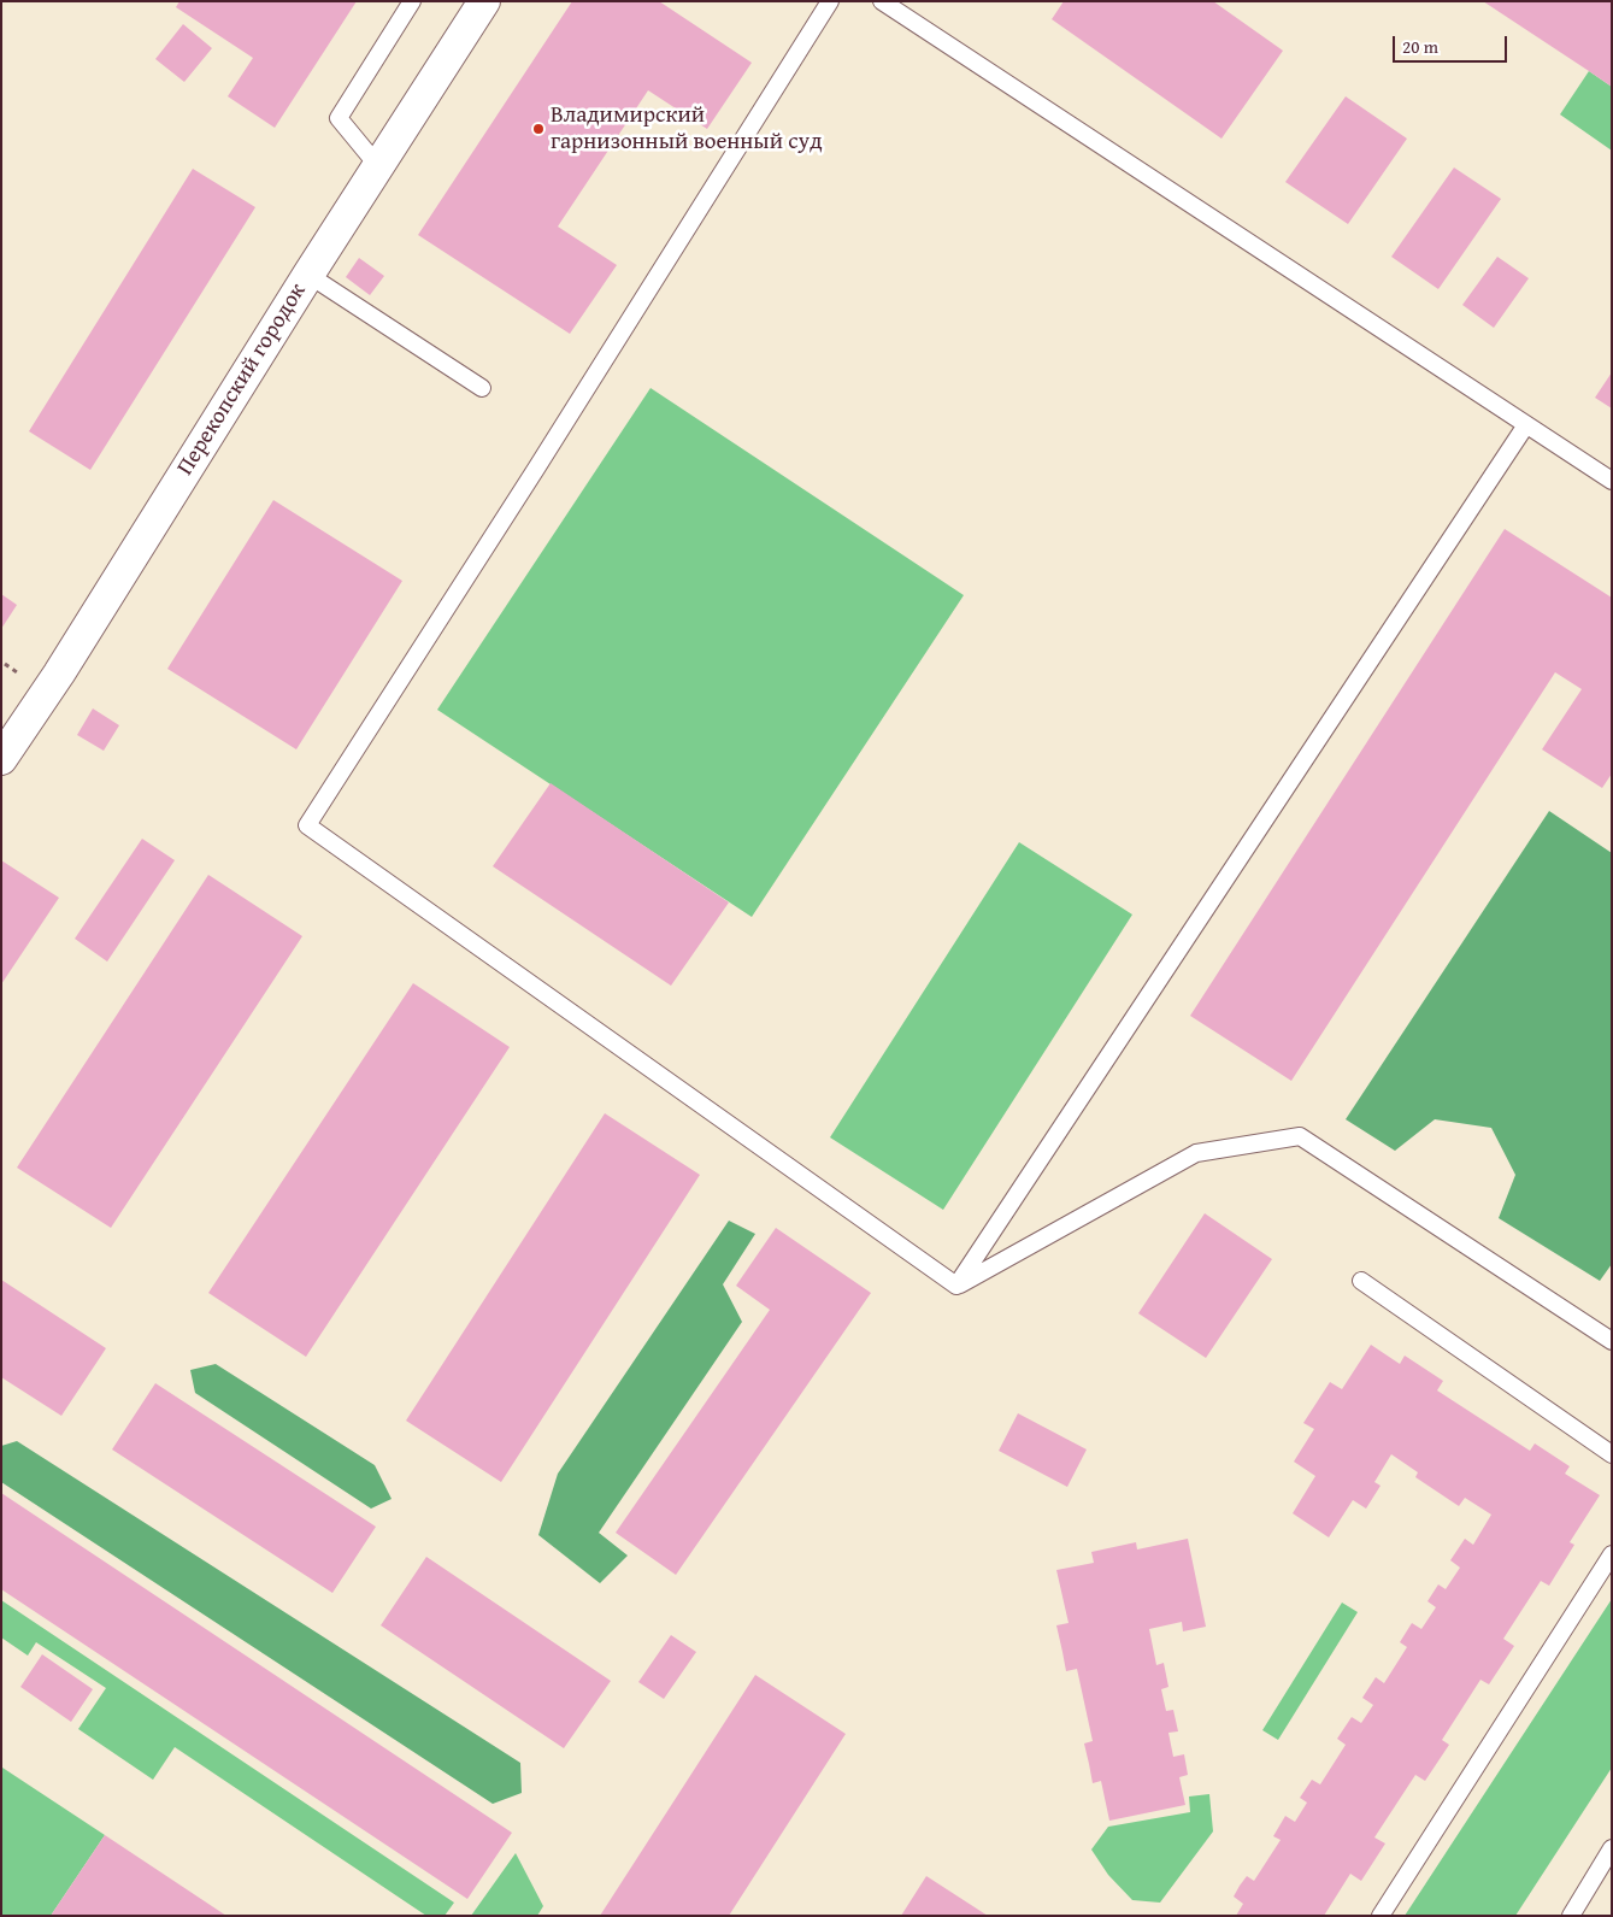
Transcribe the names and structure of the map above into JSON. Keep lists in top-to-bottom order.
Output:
{
  "streets": {
    "street": ["Перекопский городок"]
  },
  "places": ["Владимирский гарнизонный военный суд"],
  "scale_bar": "20 m"
}
